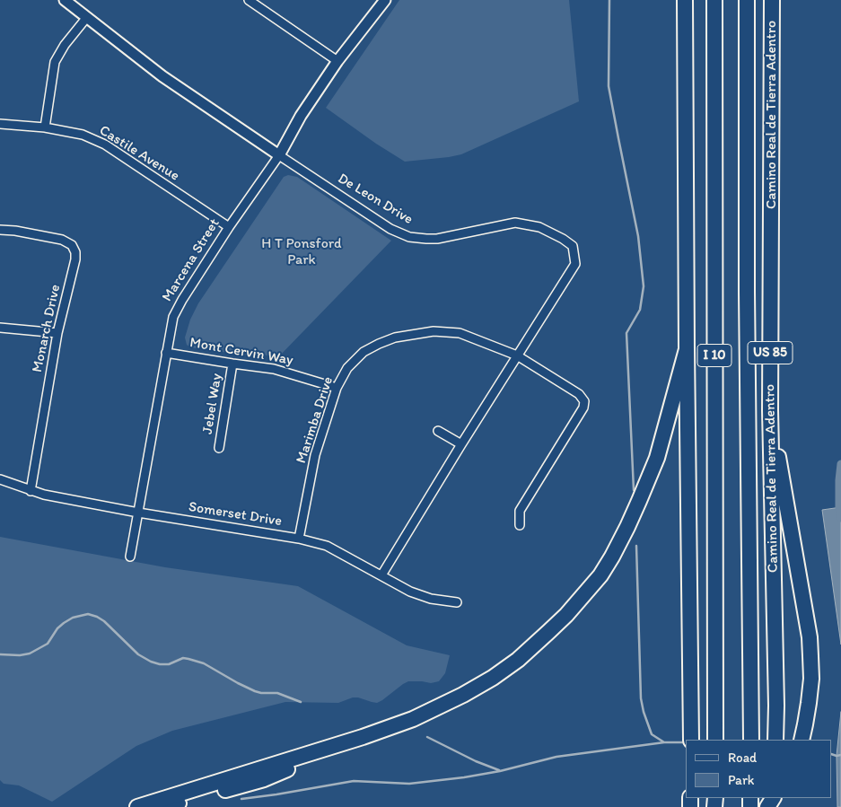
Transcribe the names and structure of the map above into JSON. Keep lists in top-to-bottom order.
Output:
{
  "streets": {
    "highway": ["Camino Real de Tierra Adentro", "US 85", "I 10"],
    "street": [
      "Castile Avenue",
      "De Leon Drive",
      "Marcena Street",
      "Monarch Drive",
      "Mont Cervin Way",
      "Jebel Way",
      "Marimba Drive",
      "Somerset Drive"
    ]
  },
  "crossings": [
    ["Castile Avenue", "Marcena Street"],
    ["De Leon Drive", "Marcena Street"],
    ["De Leon Drive", "Marimba Drive"],
    ["De Leon Drive", "Somerset Drive"],
    ["Marcena Street", "Mont Cervin Way"],
    ["Marcena Street", "Somerset Drive"],
    ["Monarch Drive", "Somerset Drive"],
    ["Mont Cervin Way", "Jebel Way"],
    ["Mont Cervin Way", "Marimba Drive"],
    ["Marimba Drive", "Somerset Drive"]
  ],
  "parks": ["H T Ponsford Park"],
  "legend": ["Road", "Park"]
}
